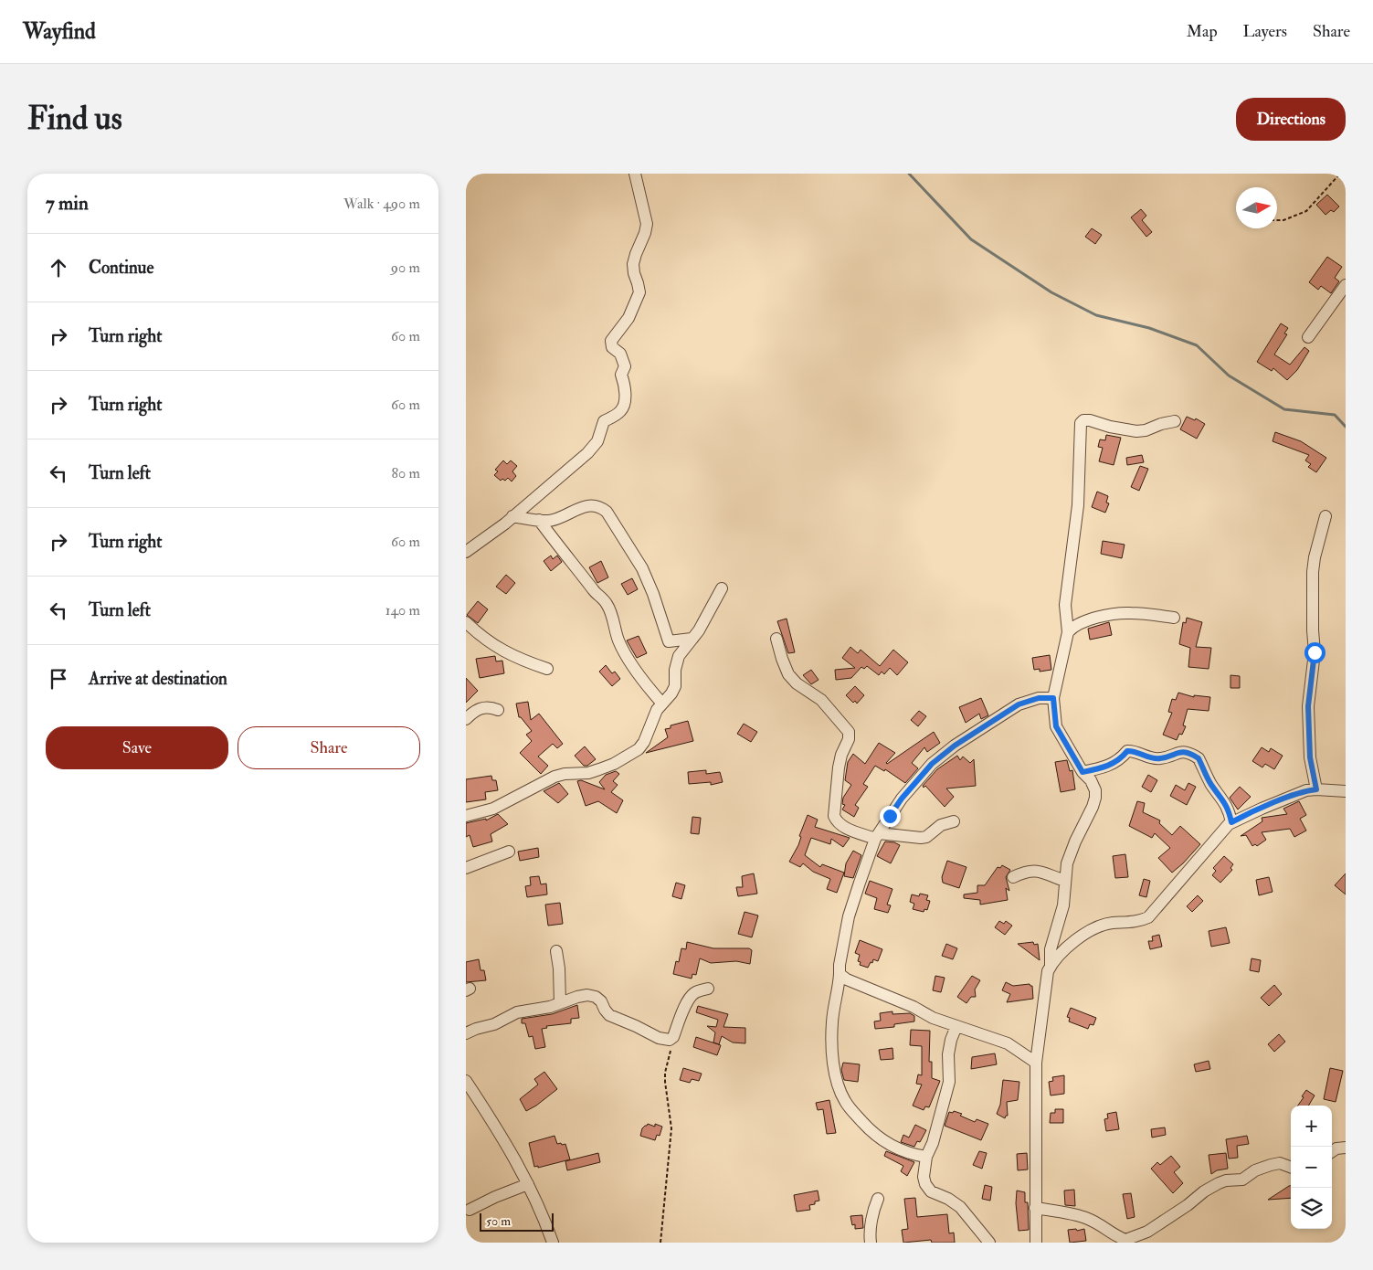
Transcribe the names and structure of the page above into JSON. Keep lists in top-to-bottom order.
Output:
{
  "scale_bar": "50 m",
  "north": "right",
  "page": {
    "header": "Wayfind",
    "nav": ["Map", "Layers", "Share"],
    "buttons": [
      "Directions",
      ["Save", "Share"]
    ],
    "title": "Find us",
    "heading": ["7 min", "Walk · 490 m"],
    "list": [
      ["Continue", "90 m"],
      ["Turn right", "60 m"],
      ["Turn right", "60 m"],
      ["Turn left", "80 m"],
      ["Turn right", "60 m"],
      ["Turn left", "140 m"],
      "Arrive at destination"
    ],
    "map_buttons": ["+", "−"],
    "scale": "50 m"
  }
}
